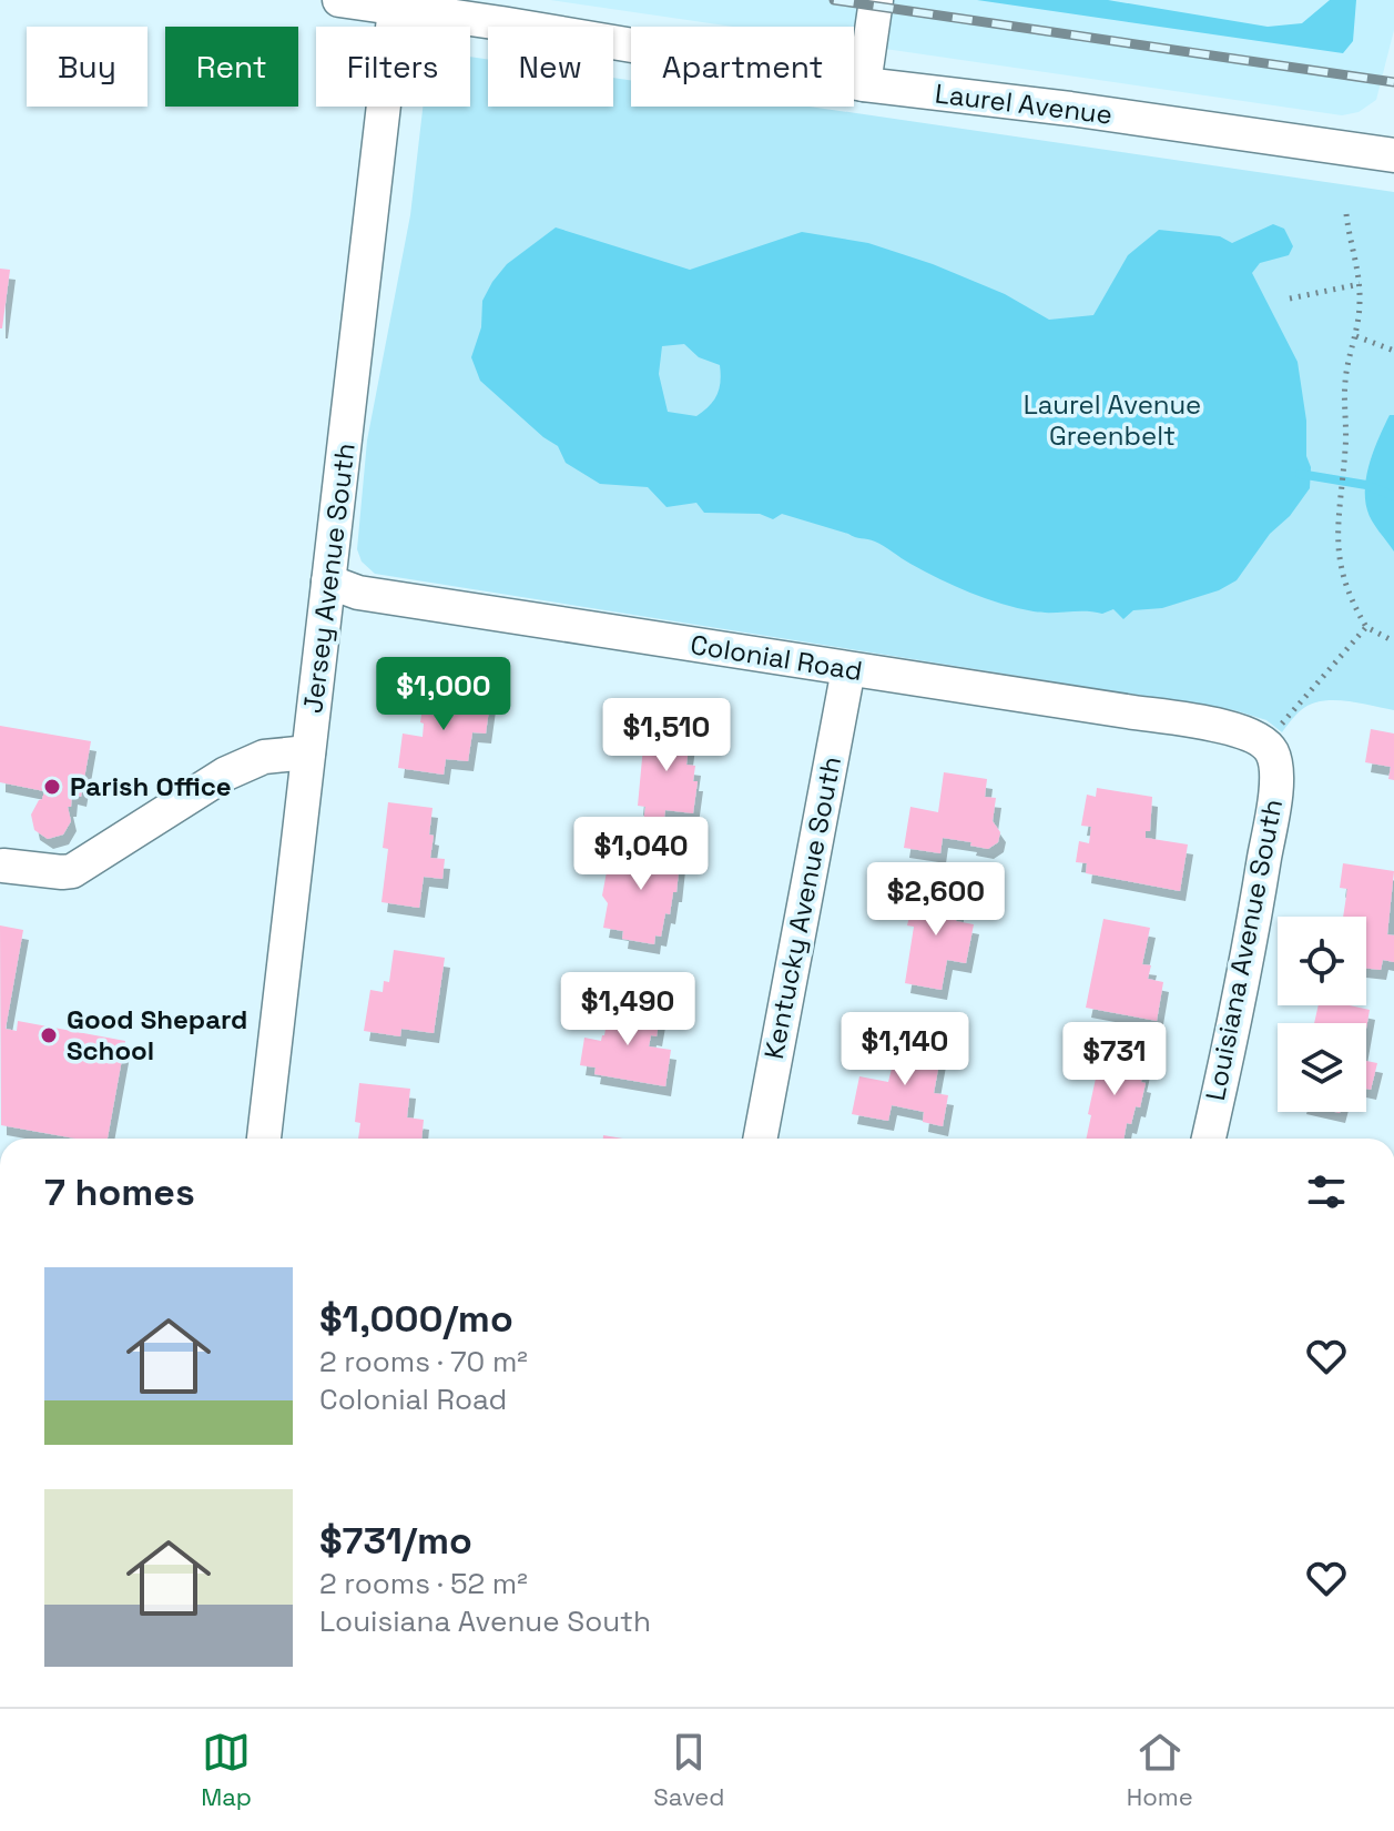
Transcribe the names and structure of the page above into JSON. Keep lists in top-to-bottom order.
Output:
{
  "streets": {
    "street": [
      "Laurel Avenue",
      "Jersey Avenue South",
      "Colonial Road",
      "Kentucky Avenue South",
      "Louisiana Avenue South"
    ]
  },
  "crossings": [
    ["Laurel Avenue", "Jersey Avenue South"],
    ["Jersey Avenue South", "Colonial Road"],
    ["Colonial Road", "Kentucky Avenue South"],
    ["Colonial Road", "Louisiana Avenue South"]
  ],
  "parks": ["Laurel Avenue Greenbelt"],
  "places": ["Parish Office", "Good Shepard School"],
  "page": {
    "chip": [
      "Buy",
      "Rent",
      "Filters",
      "New",
      "Apartment"
    ],
    "price": [
      "$1,000",
      "$1,510",
      "$1,040",
      "$2,600",
      "$1,490",
      "$1,140",
      "$731"
    ],
    "heading": "7 homes",
    "list": [
      {
        "name": "$1,000/mo",
        "note": "2 rooms · 70 m² · Colonial Road"
      },
      {
        "name": "$731/mo",
        "note": "2 rooms · 52 m² · Louisiana Avenue South"
      }
    ],
    "tabs": ["Map", "Saved", "Home"]
  }
}
